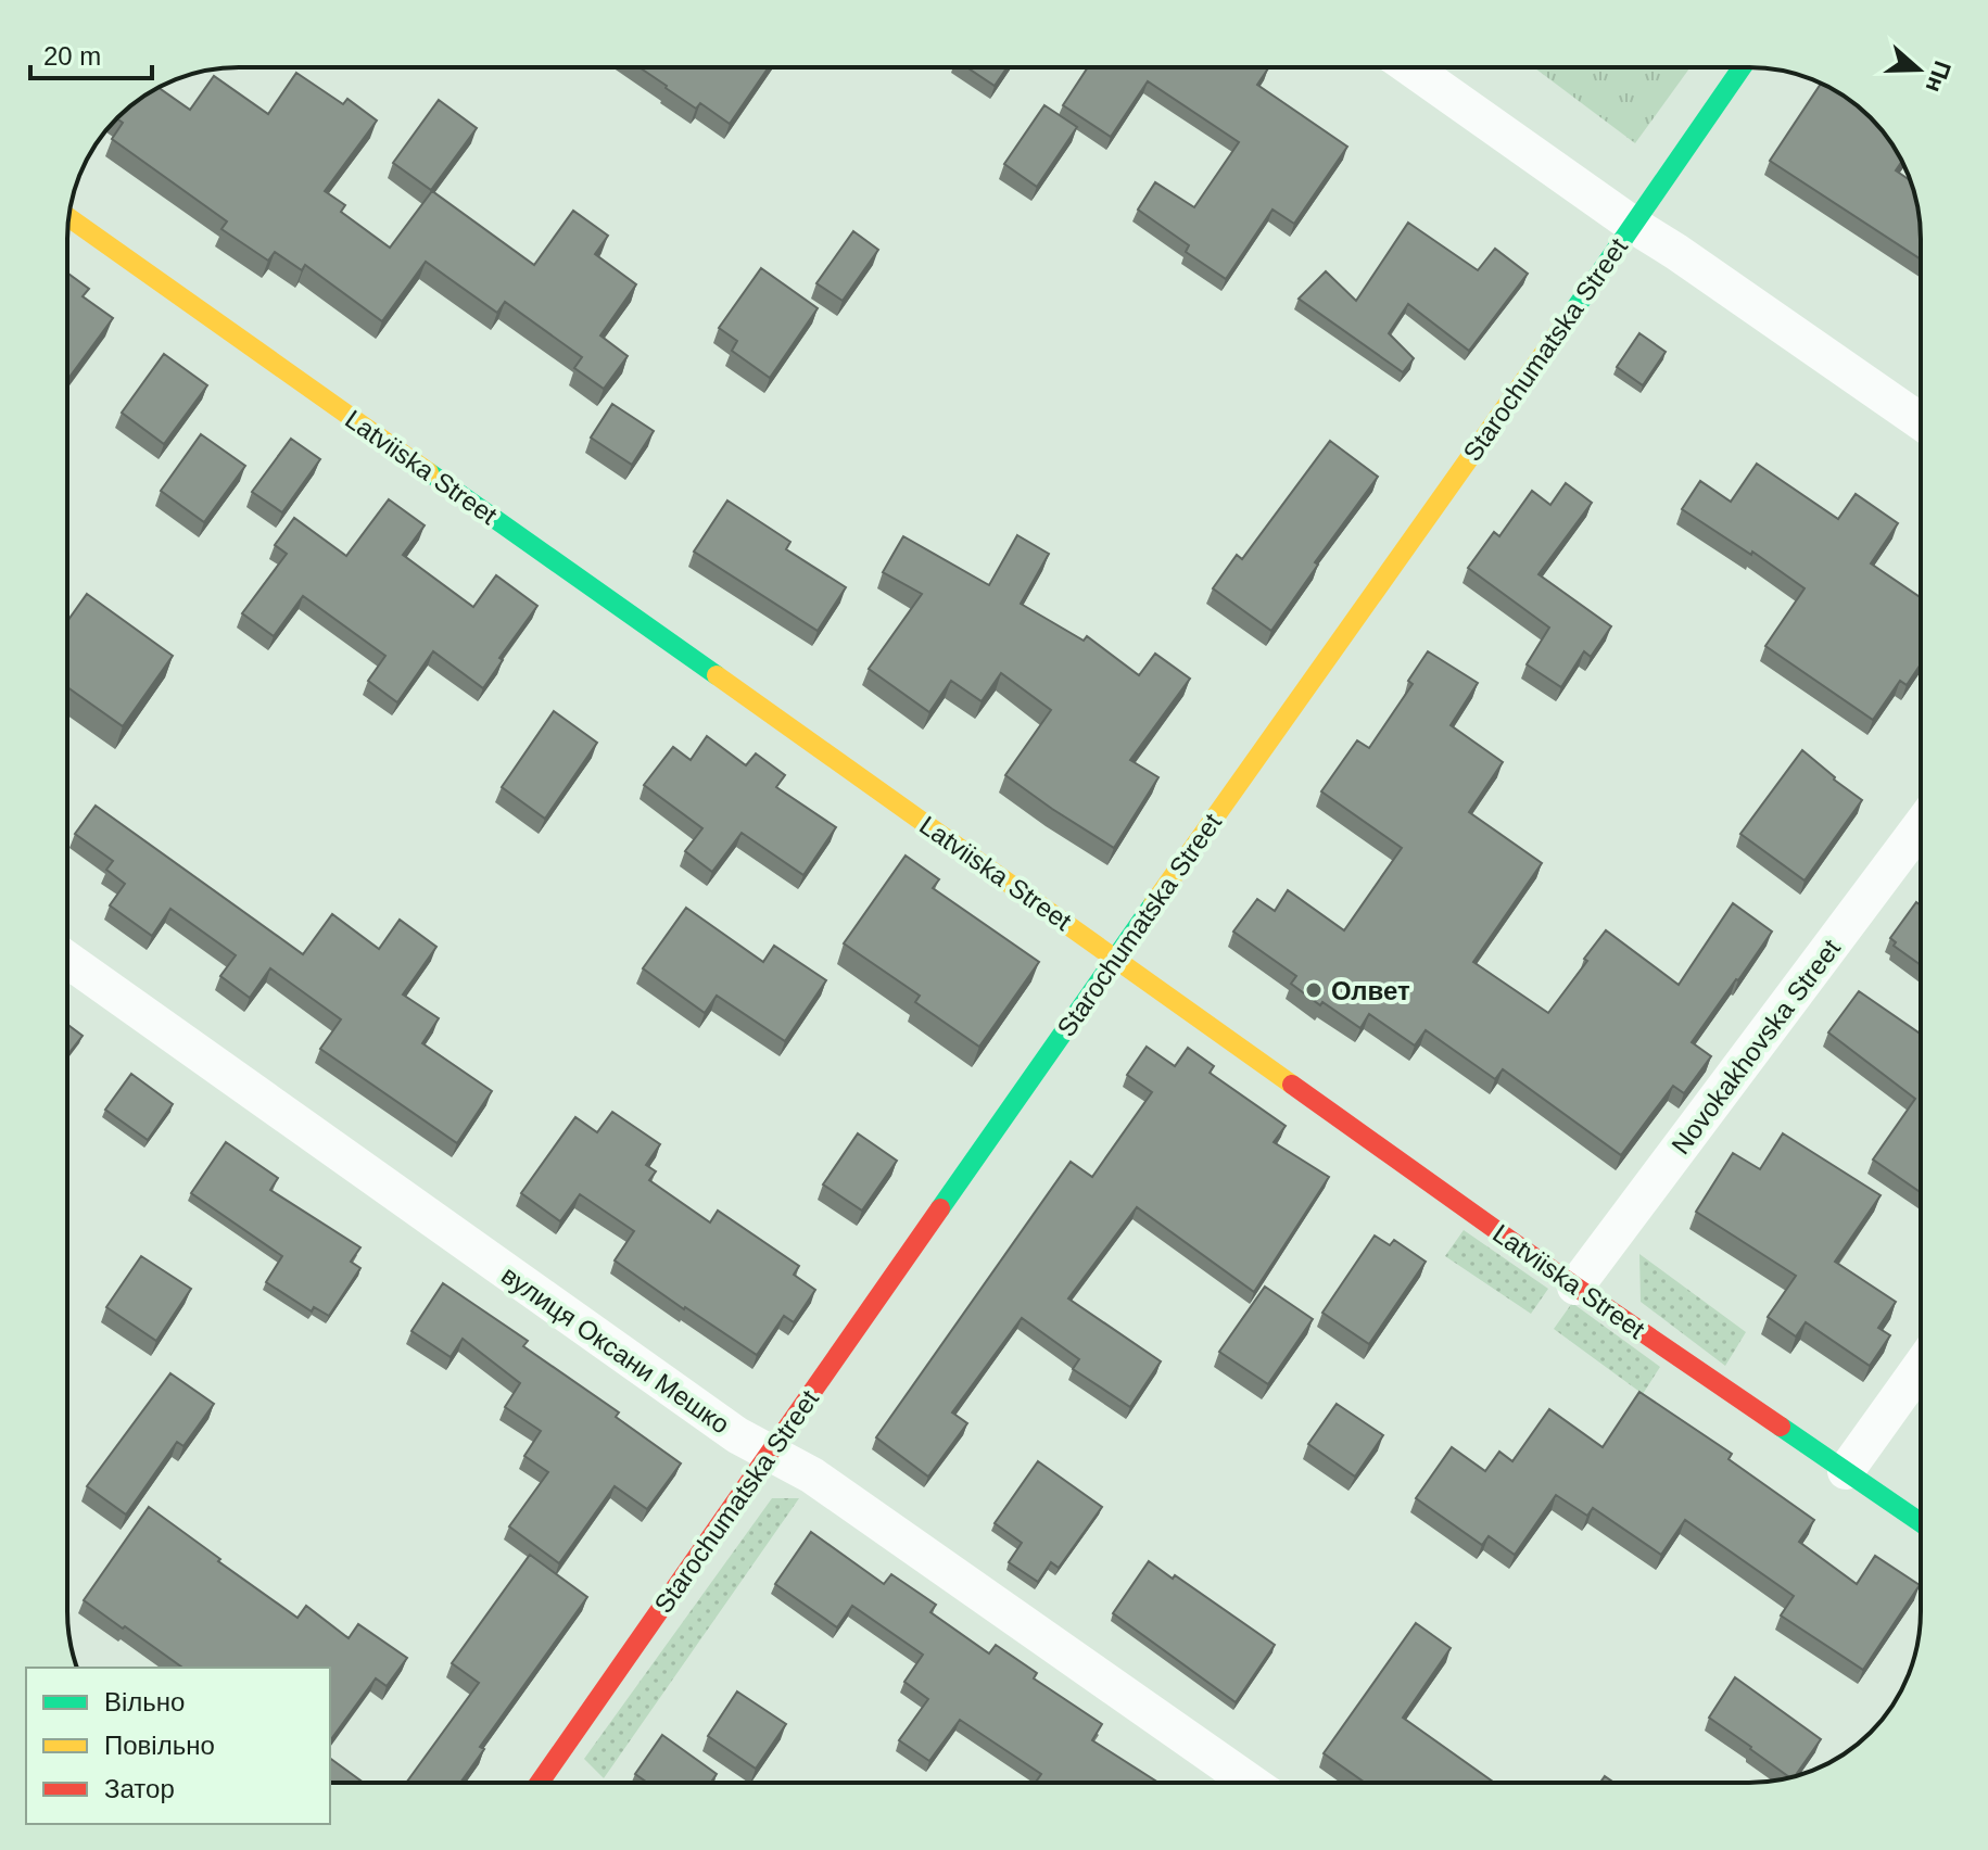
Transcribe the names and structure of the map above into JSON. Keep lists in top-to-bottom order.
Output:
{
  "streets": {
    "street": [
      "Starochumatska Street",
      "Latviiska Street",
      "Novokakhovska Street",
      "вулиця Оксани Мешко"
    ]
  },
  "crossings": [
    ["Starochumatska Street", "Latviiska Street"],
    ["Starochumatska Street", "вулиця Оксани Мешко"],
    ["Latviiska Street", "Novokakhovska Street"]
  ],
  "places": ["Олвет"],
  "legend": ["Вільно", "Повільно", "Затор"],
  "scale_bar": "20 m",
  "north": "right"
}
